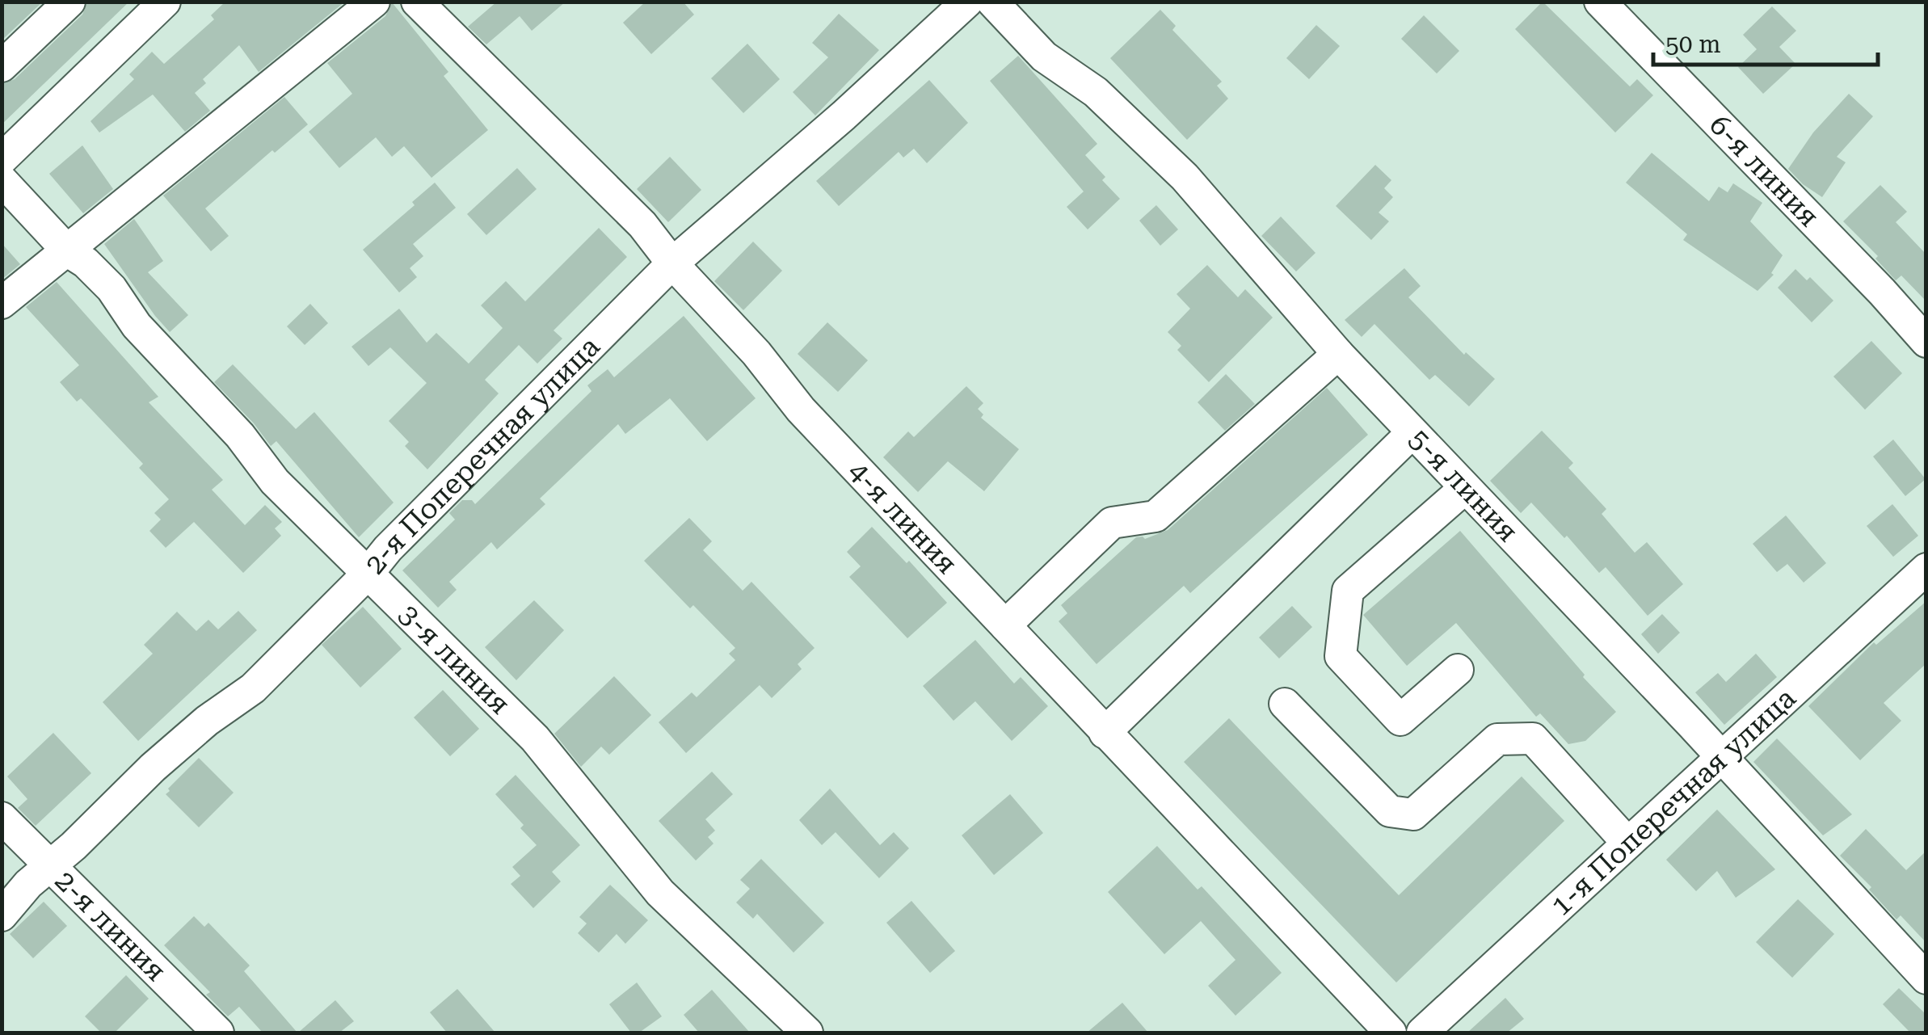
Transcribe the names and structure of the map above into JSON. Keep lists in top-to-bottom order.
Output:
{
  "streets": {
    "street": [
      "6-я линия",
      "2-я Поперечная улица",
      "5-я линия",
      "4-я линия",
      "3-я линия",
      "1-я Поперечная улица",
      "2-я линия"
    ]
  },
  "crossings": [
    ["2-я Поперечная улица", "4-я линия"],
    ["2-я Поперечная улица", "3-я линия"],
    ["2-я Поперечная улица", "2-я линия"],
    ["5-я линия", "1-я Поперечная улица"]
  ],
  "scale_bar": "50 m"
}
